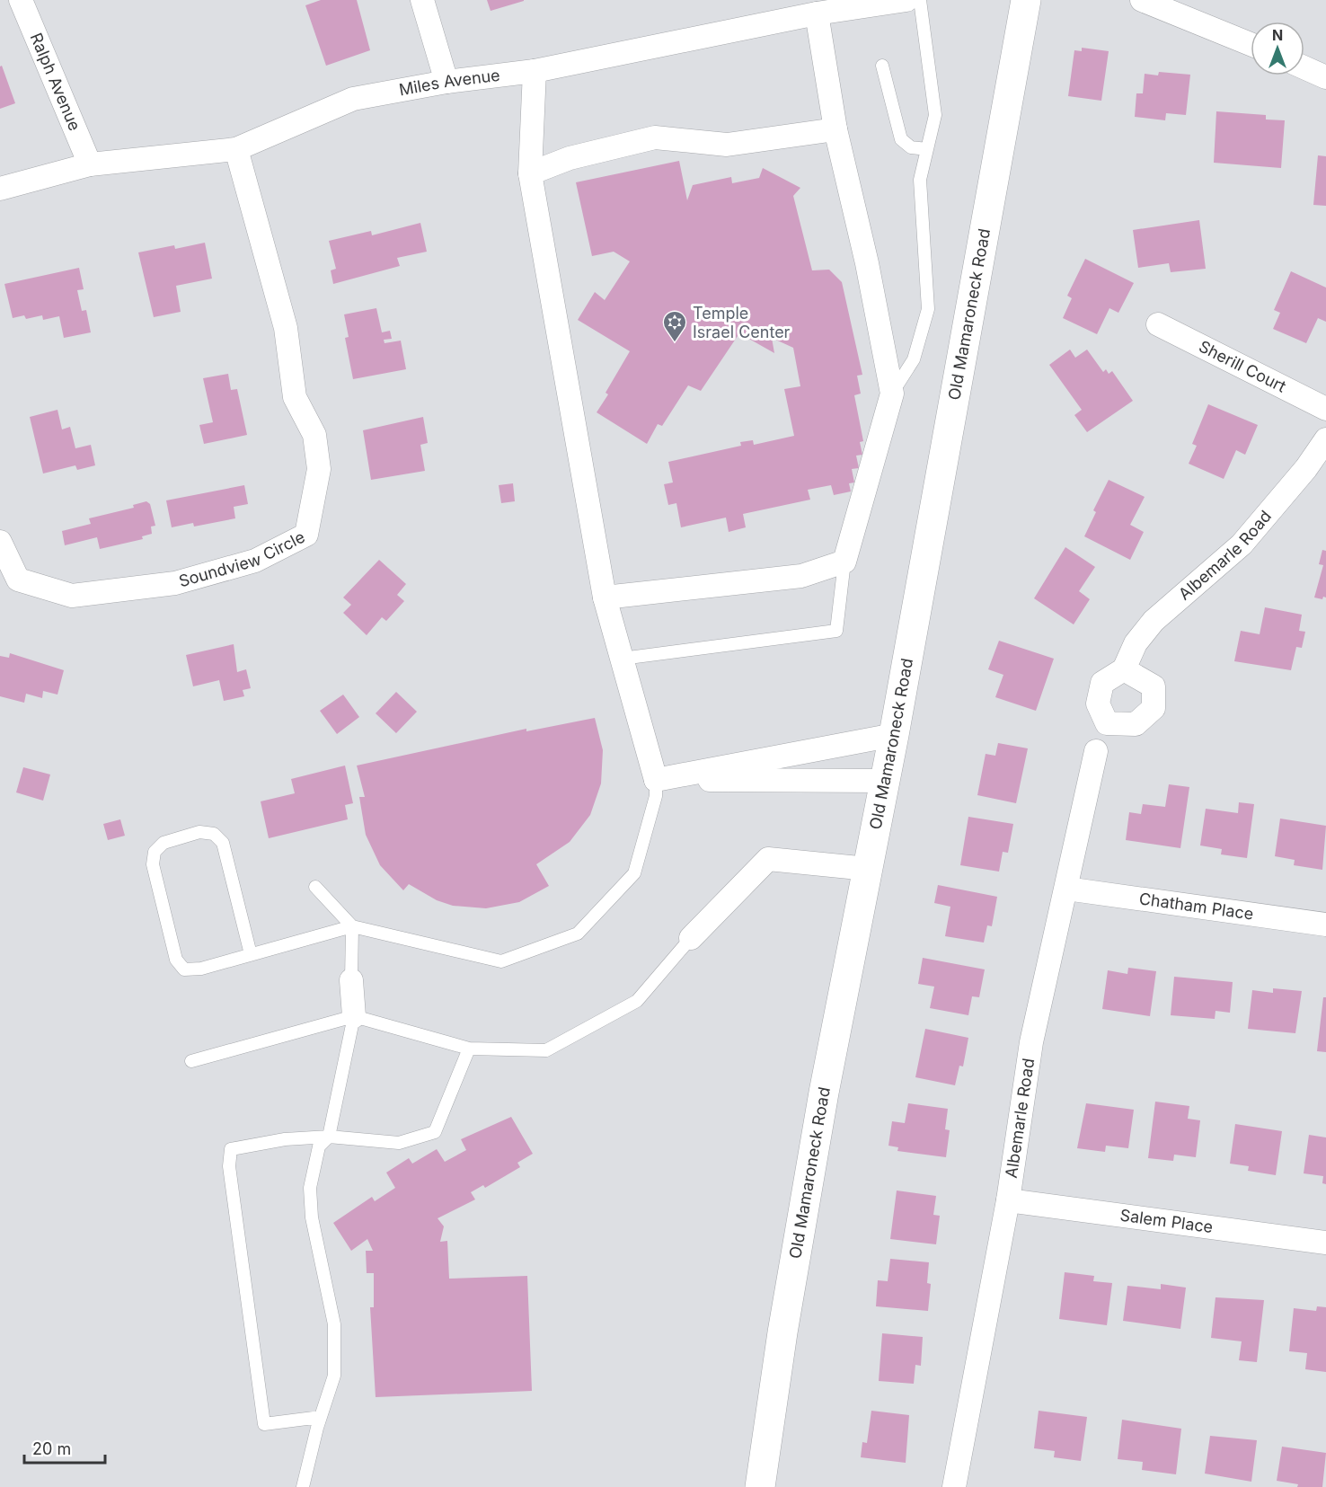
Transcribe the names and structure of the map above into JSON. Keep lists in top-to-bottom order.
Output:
{
  "streets": {
    "main road": ["Old Mamaroneck Road"],
    "street": [
      "Ralph Avenue",
      "Miles Avenue",
      "Sherill Court",
      "Albemarle Road",
      "Soundview Circle",
      "Chatham Place",
      "Salem Place"
    ]
  },
  "crossings": [
    ["Ralph Avenue", "Miles Avenue"],
    ["Miles Avenue", "Soundview Circle"],
    ["Albemarle Road", "Chatham Place"],
    ["Albemarle Road", "Salem Place"]
  ],
  "places": {
    "synagogue": ["Temple Israel Center"]
  },
  "scale_bar": "20 m",
  "north": "top"
}
